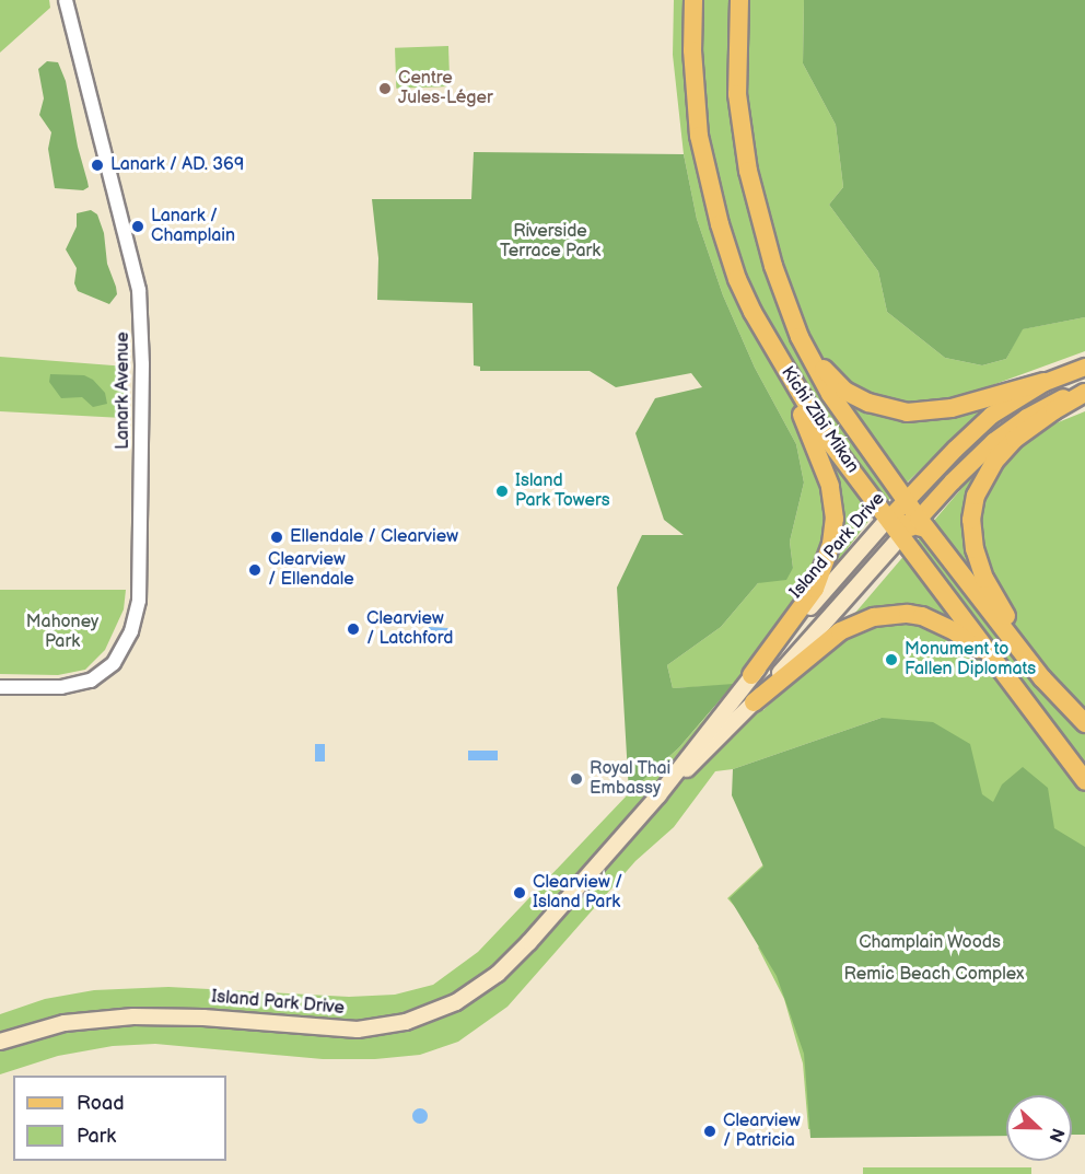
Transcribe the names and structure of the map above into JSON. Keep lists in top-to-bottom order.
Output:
{
  "streets": {
    "highway": ["Kichi Zībī Mīkan"],
    "main road": ["Island Park Drive"],
    "street": ["Lanark Avenue"]
  },
  "crossings": [
    ["Kichi Zībī Mīkan", "Island Park Drive"]
  ],
  "parks": [
    "Riverside Terrace Park",
    "Mahoney Park",
    "Champlain Woods",
    "Remic Beach Complex"
  ],
  "places": [
    "Centre Jules-Léger",
    "Lanark / AD. 369",
    "Lanark / Champlain",
    "Island Park Towers",
    "Ellendale / Clearview",
    "Clearview / Ellendale",
    "Clearview / Latchford",
    "Monument to Fallen Diplomats",
    "Royal Thai Embassy",
    "Clearview / Island Park",
    "Clearview / Patricia"
  ],
  "legend": ["Road", "Park"],
  "north": "right"
}
